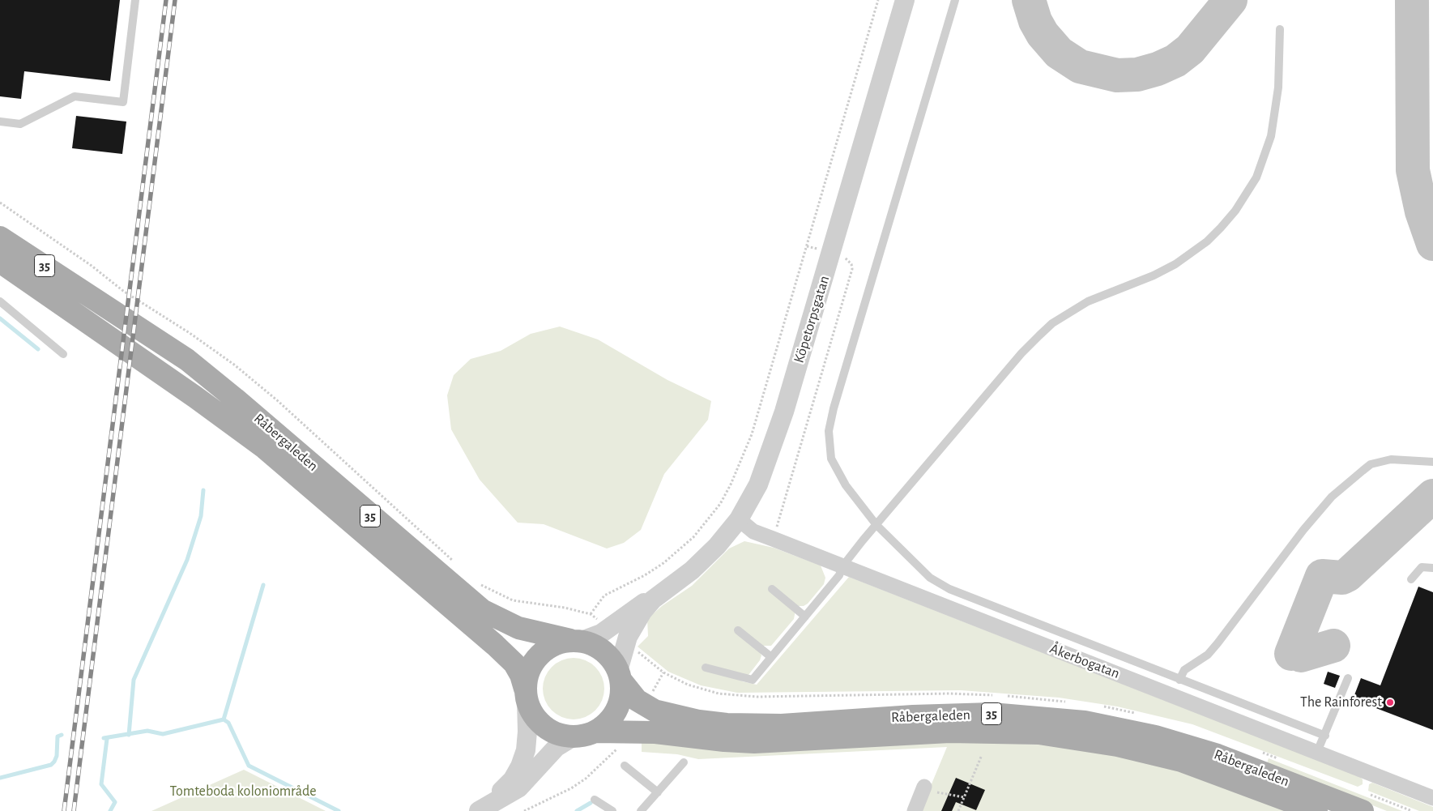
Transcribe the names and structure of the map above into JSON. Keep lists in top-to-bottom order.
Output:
{
  "streets": {
    "main road": ["35", "Råbergaleden"],
    "street": ["Köpetorpsgatan", "Åkerbogatan"]
  },
  "crossings": [
    ["35", "Köpetorpsgatan"],
    ["35", "Råbergaleden"],
    ["Köpetorpsgatan", "Råbergaleden"],
    ["Köpetorpsgatan", "Åkerbogatan"]
  ],
  "parks": ["Tomteboda koloniområde"],
  "places": ["The Rainforest"]
}
